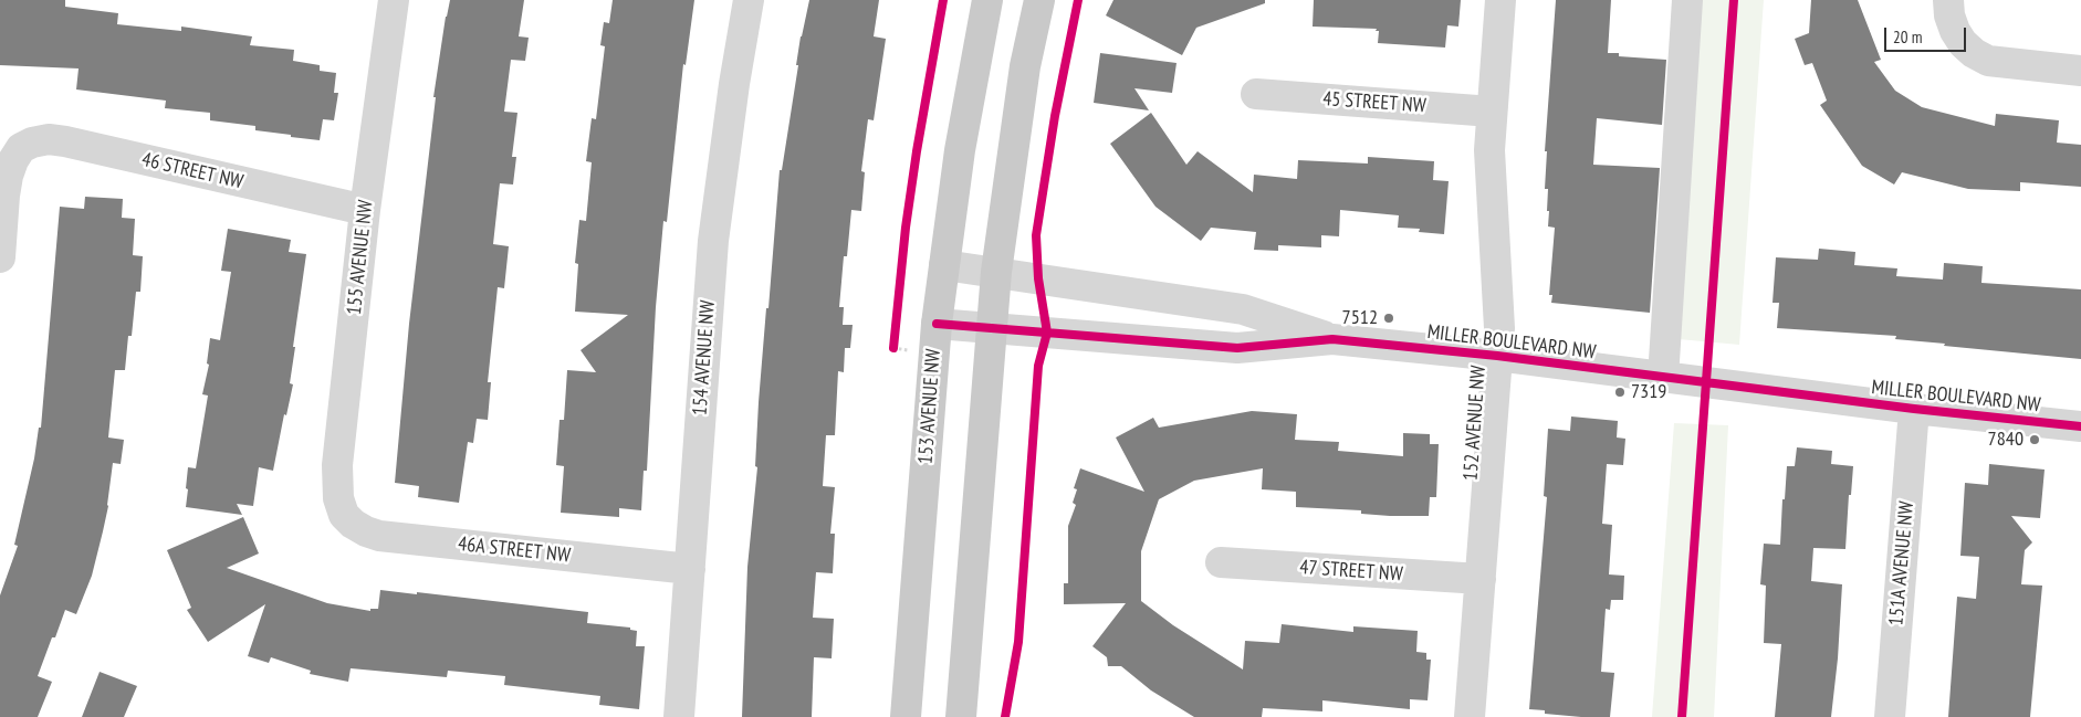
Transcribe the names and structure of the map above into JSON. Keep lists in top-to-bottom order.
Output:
{
  "streets": {
    "main road": ["153 AVENUE NW"],
    "street": [
      "45 STREET NW",
      "46 STREET NW",
      "155 AVENUE NW",
      "MILLER BOULEVARD NW",
      "154 AVENUE NW",
      "152 AVENUE NW",
      "46A STREET NW",
      "151A AVENUE NW",
      "47 STREET NW"
    ]
  },
  "crossings": [
    ["45 STREET NW", "152 AVENUE NW"],
    ["46 STREET NW", "155 AVENUE NW"],
    ["155 AVENUE NW", "46A STREET NW"],
    ["MILLER BOULEVARD NW", "153 AVENUE NW"],
    ["MILLER BOULEVARD NW", "152 AVENUE NW"],
    ["MILLER BOULEVARD NW", "151A AVENUE NW"],
    ["154 AVENUE NW", "46A STREET NW"],
    ["152 AVENUE NW", "47 STREET NW"]
  ],
  "places": ["7512", "7319", "7840"],
  "scale_bar": "20 m"
}
